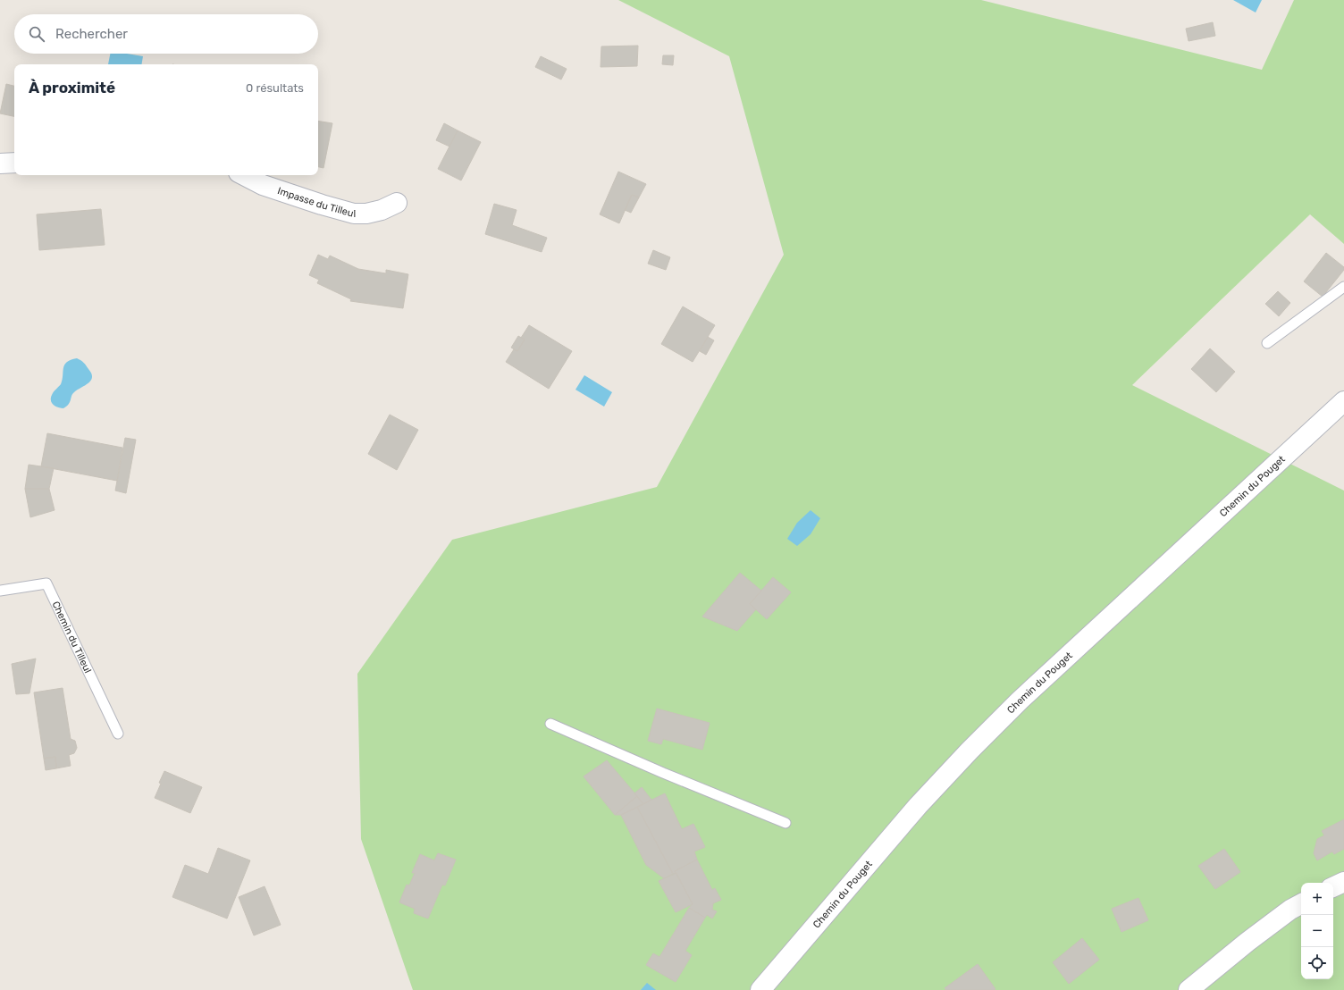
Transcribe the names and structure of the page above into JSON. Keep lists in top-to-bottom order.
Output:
{
  "streets": {
    "street": ["Impasse du Tilleul", "Chemin du Pouget"],
    "lane": ["Chemin du Tilleul"]
  },
  "page": {
    "search": "Rechercher",
    "heading": ["À proximité", "0 résultats"],
    "map_buttons": ["+", "−"]
  }
}
